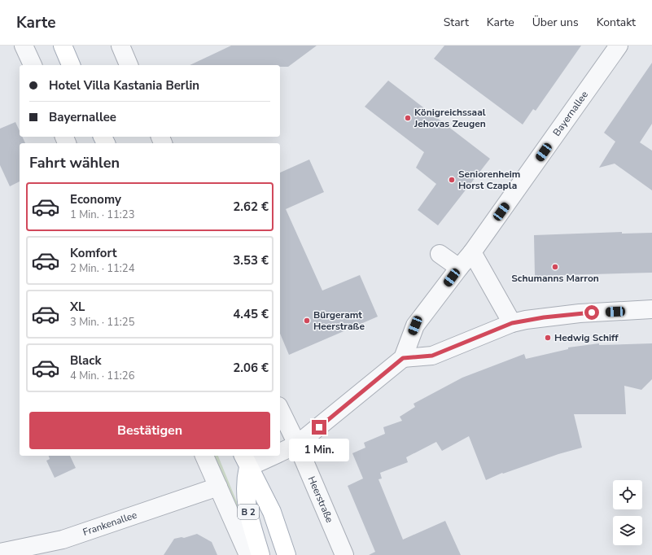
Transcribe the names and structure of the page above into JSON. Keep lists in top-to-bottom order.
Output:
{
  "streets": {
    "main road": ["B 2"],
    "street": ["Bayernallee", "Heerstraße", "Frankenallee"]
  },
  "places": [
    "Königreichssaal Jehovas Zeugen",
    "Seniorenheim Horst Czapla",
    "Schumanns Marron",
    "Bürgeramt Heerstraße",
    "Hedwig Schiff"
  ],
  "page": {
    "header": "Karte",
    "nav": [
      "Start",
      "Karte",
      "Über uns",
      "Kontakt"
    ],
    "banner": ["Hotel Villa Kastania Berlin", "Bayernallee"],
    "heading": "Fahrt wählen",
    "list": [
      {
        "name": "Economy",
        "note": "1 Min. · 11:23",
        "value": "2.62 €"
      },
      {
        "name": "Komfort",
        "note": "2 Min. · 11:24",
        "value": "3.53 €"
      },
      {
        "name": "XL",
        "note": "3 Min. · 11:25",
        "value": "4.45 €"
      },
      {
        "name": "Black",
        "note": "4 Min. · 11:26",
        "value": "2.06 €"
      }
    ],
    "buttons": "Bestätigen",
    "bubble": "1 Min."
  }
}
